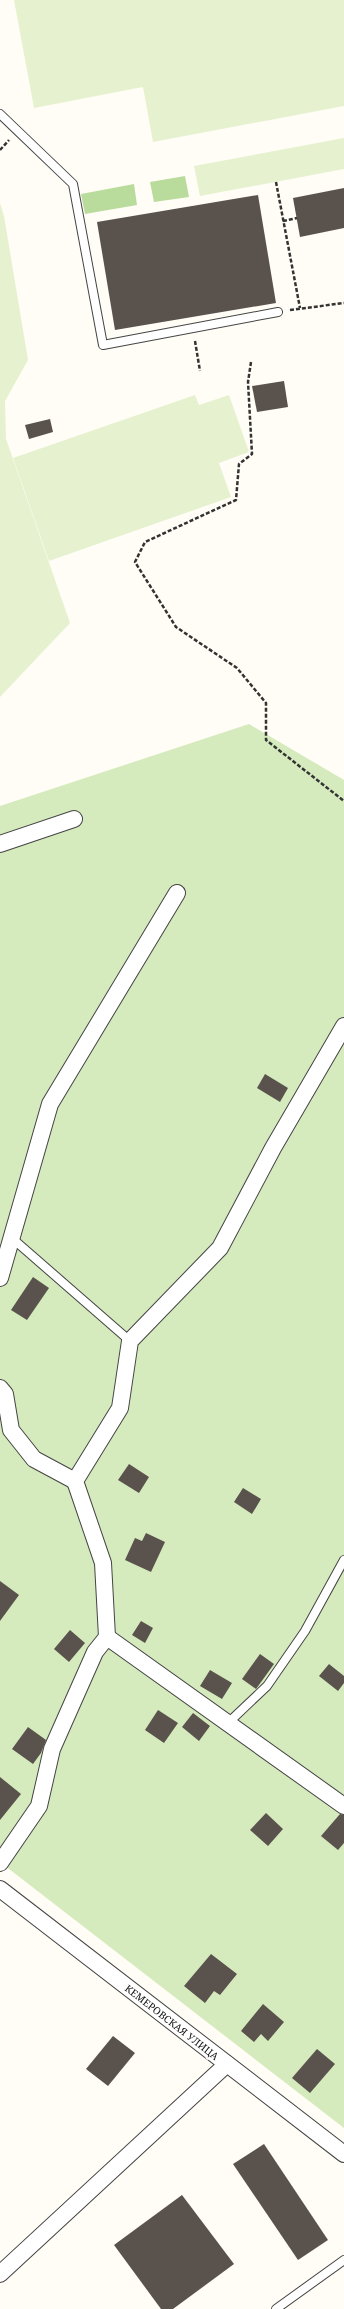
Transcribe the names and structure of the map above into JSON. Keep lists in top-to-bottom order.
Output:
{
  "streets": {
    "street": ["КЕМЕРОВСКАЯ УЛИЦА"]
  }
}
